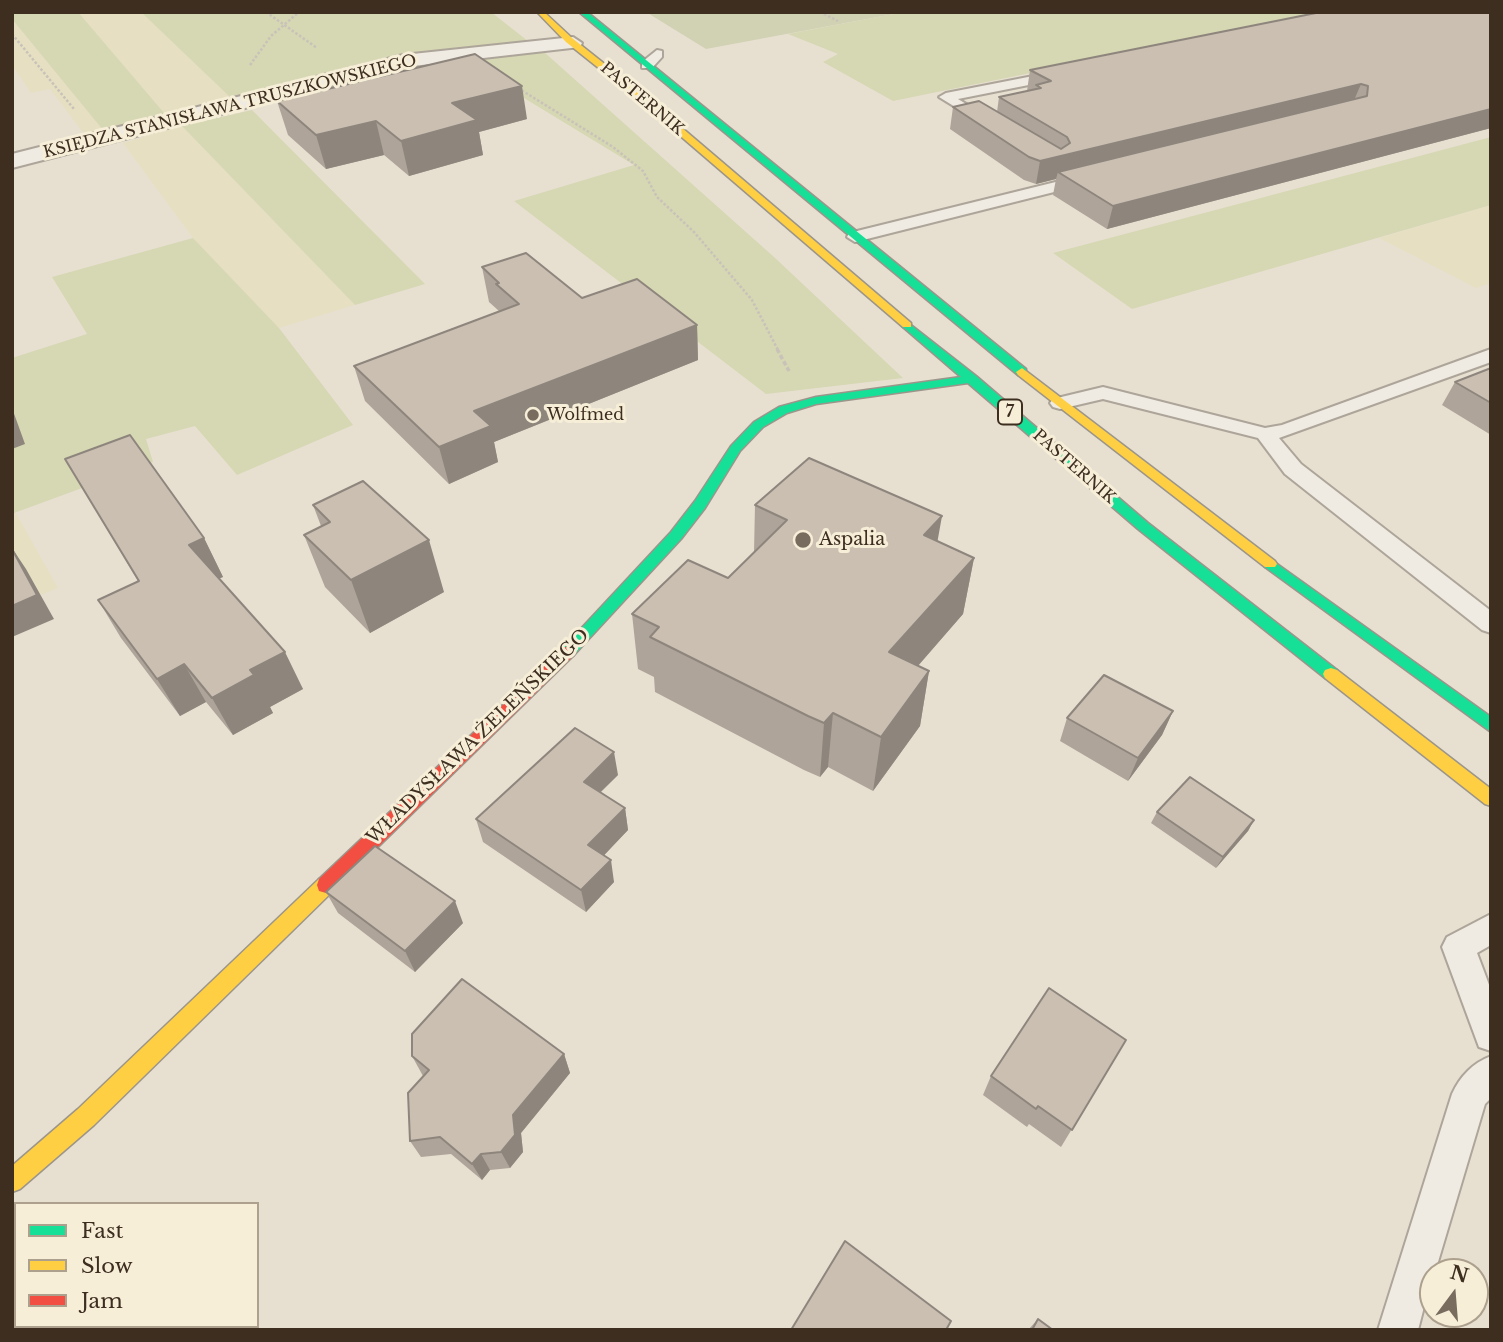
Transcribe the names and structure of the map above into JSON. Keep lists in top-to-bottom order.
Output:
{
  "streets": {
    "main road": ["PASTERNIK", "7", "WŁADYSŁAWA ŻELEŃSKIEGO"],
    "street": ["KSIĘDZA STANISŁAWA TRUSZKOWSKIEGO"]
  },
  "crossings": [
    ["PASTERNIK", "KSIĘDZA STANISŁAWA TRUSZKOWSKIEGO"],
    ["PASTERNIK", "WŁADYSŁAWA ŻELEŃSKIEGO"]
  ],
  "places": ["Wolfmed", "Aspalia"],
  "legend": ["Fast", "Slow", "Jam"],
  "north": "top"
}
